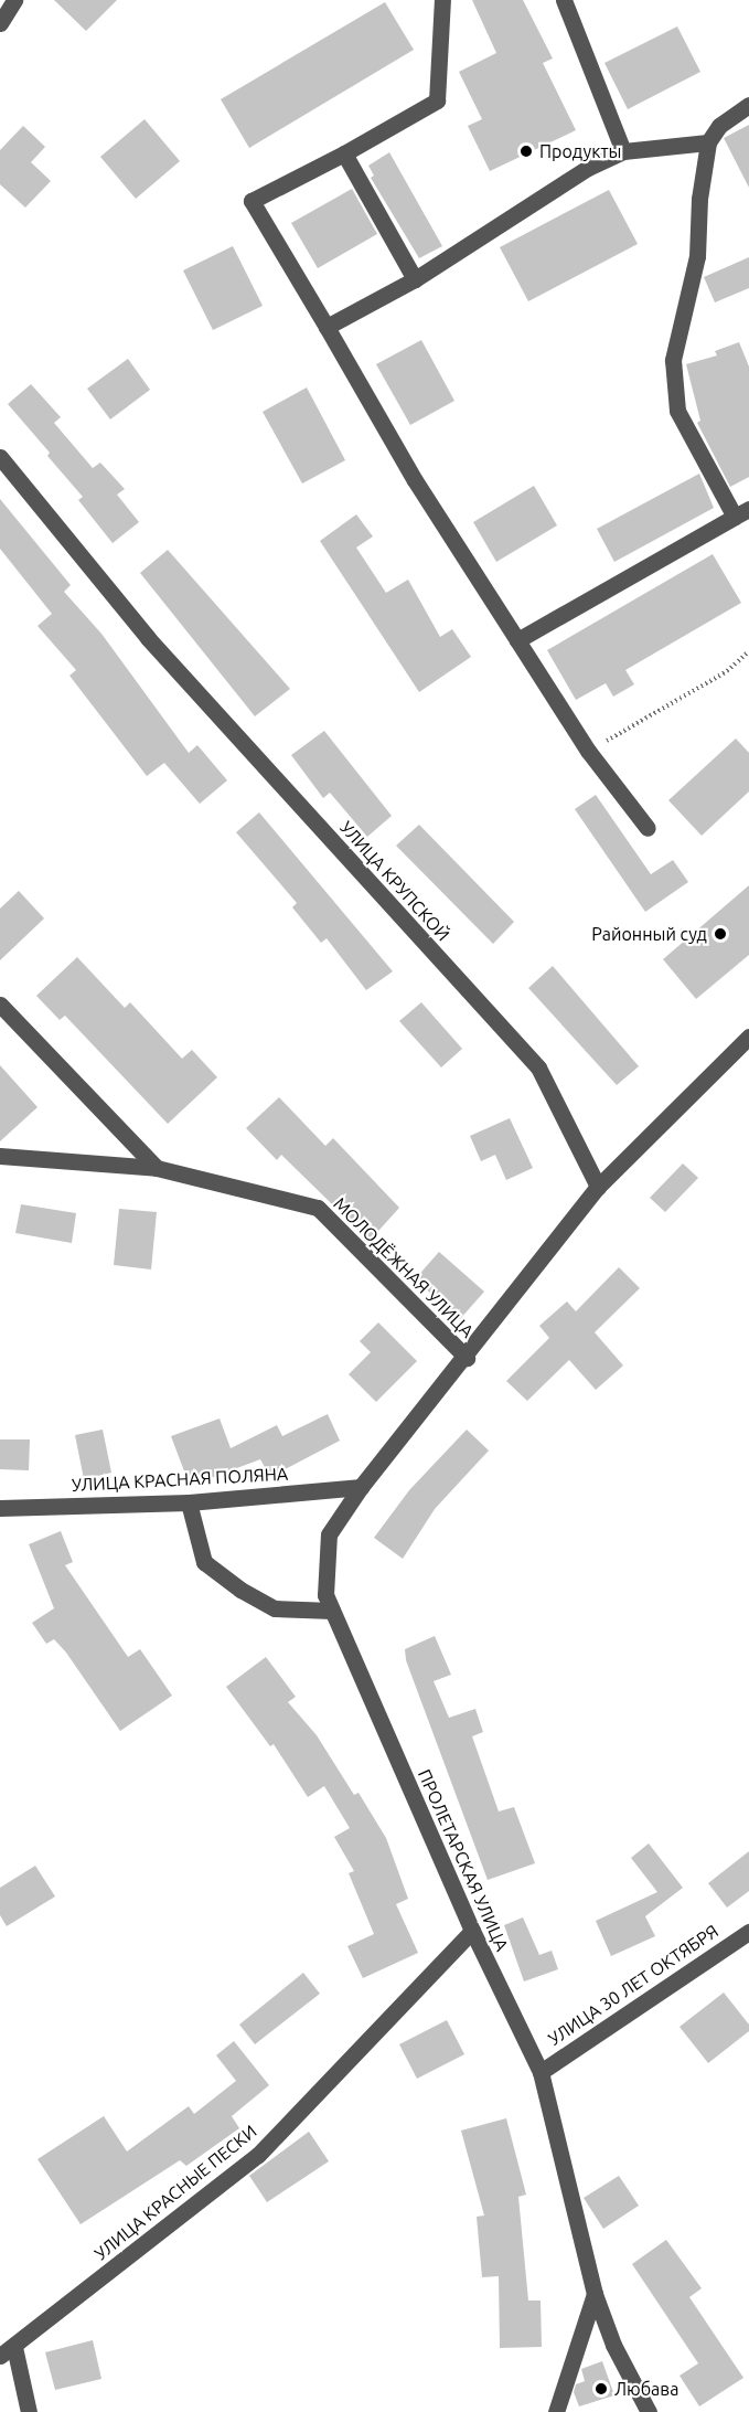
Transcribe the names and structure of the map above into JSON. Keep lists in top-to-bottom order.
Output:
{
  "streets": {
    "street": [
      "УЛИЦА КРУПСКОЙ",
      "МОЛОДЁЖНАЯ УЛИЦА",
      "УЛИЦА КРАСНАЯ ПОЛЯНА",
      "ПРОЛЕТАРСКАЯ УЛИЦА",
      "УЛИЦА 30 ЛЕТ ОКТЯБРЯ",
      "УЛИЦА КРАСНЫЕ ПЕСКИ"
    ]
  },
  "crossings": [
    ["УЛИЦА КРУПСКОЙ", "ПРОЛЕТАРСКАЯ УЛИЦА"],
    ["МОЛОДЁЖНАЯ УЛИЦА", "ПРОЛЕТАРСКАЯ УЛИЦА"],
    ["УЛИЦА КРАСНАЯ ПОЛЯНА", "ПРОЛЕТАРСКАЯ УЛИЦА"],
    ["ПРОЛЕТАРСКАЯ УЛИЦА", "УЛИЦА 30 ЛЕТ ОКТЯБРЯ"],
    ["ПРОЛЕТАРСКАЯ УЛИЦА", "УЛИЦА КРАСНЫЕ ПЕСКИ"]
  ],
  "places": ["Продукты", "Районный суд", "Любава"]
}
